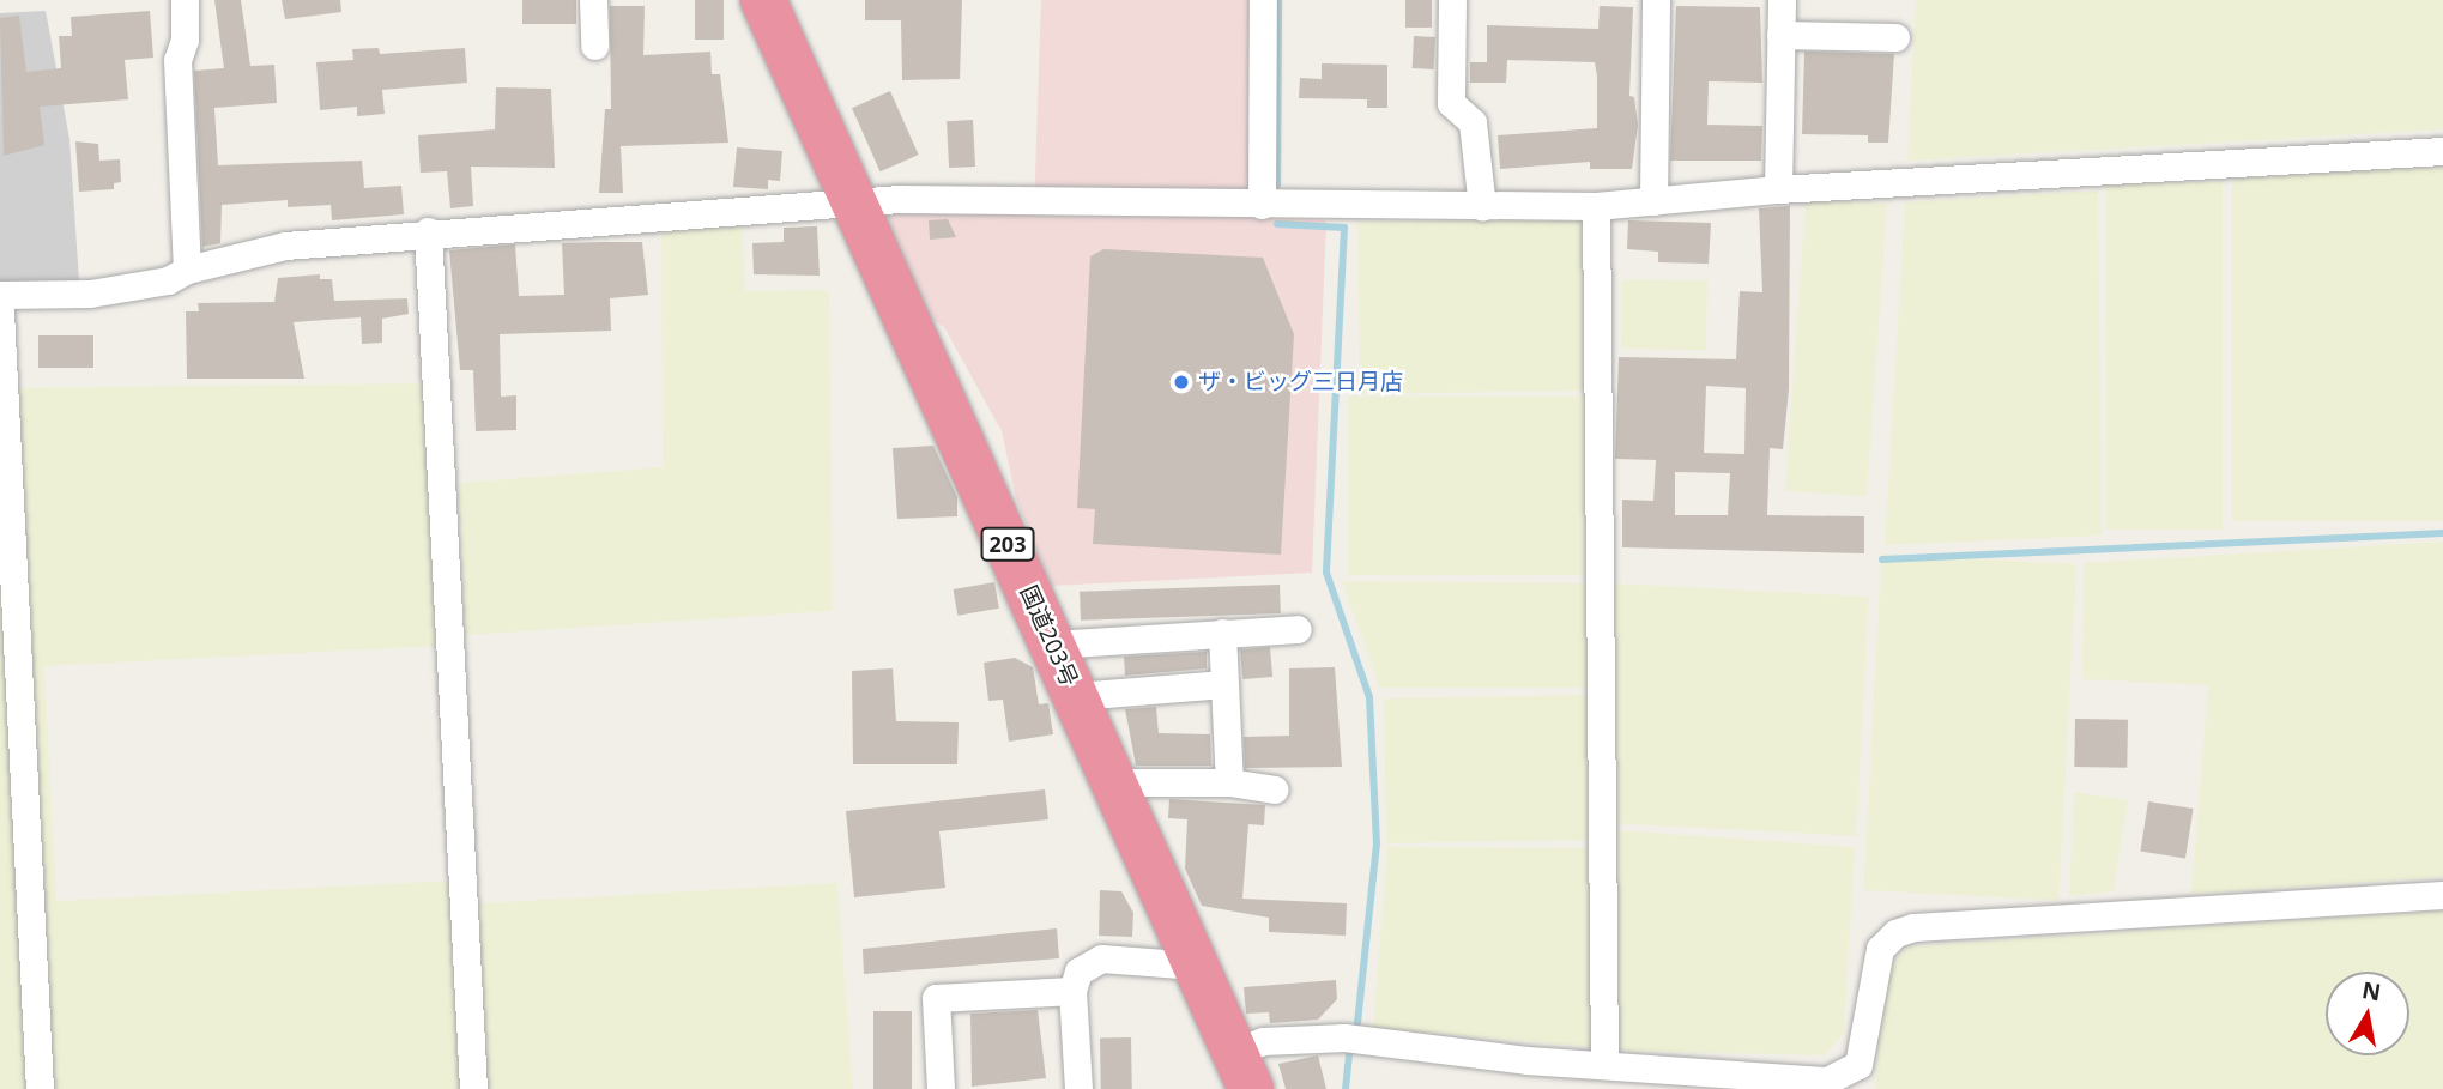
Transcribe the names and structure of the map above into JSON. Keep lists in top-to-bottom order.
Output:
{
  "streets": {
    "highway": ["203", "国道203号"]
  },
  "places": ["ザ・ビッグ三日月店"],
  "north": "top"
}
